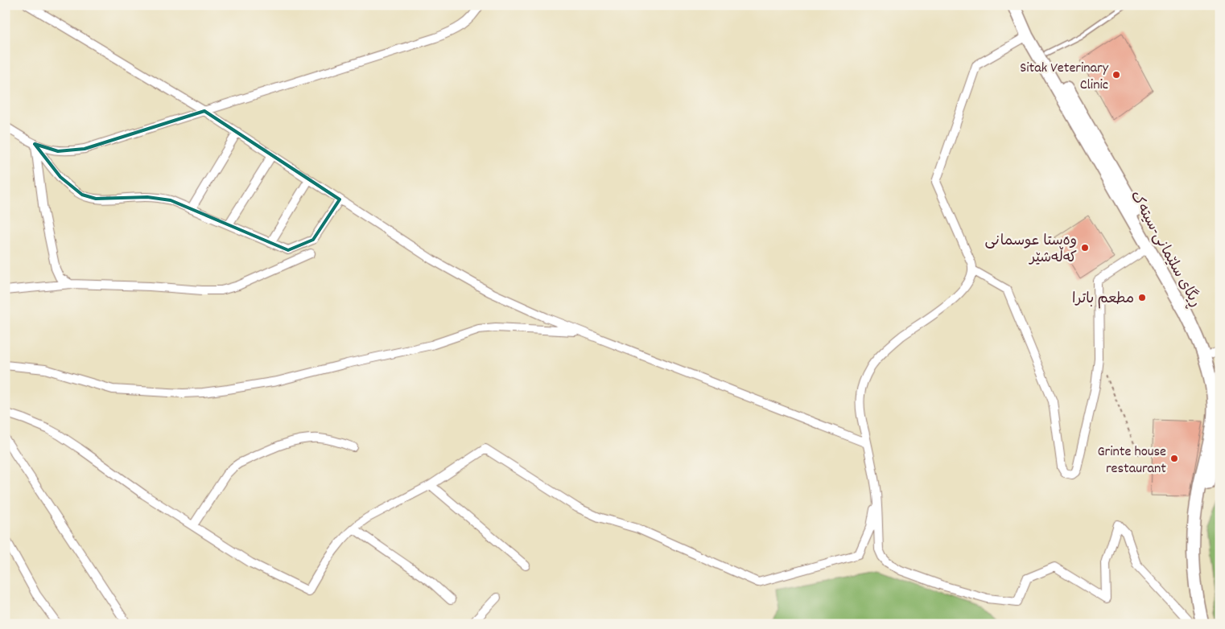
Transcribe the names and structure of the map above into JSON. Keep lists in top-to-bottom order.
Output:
{
  "streets": {
    "main road": ["ڕیگای سلێمانی-سیتەک"]
  },
  "places": [
    "Sitak Veterinary Clinic",
    "وەستا عوسمانی کەڵەشێر",
    "مطعم باترا",
    "Grinte house restaurant"
  ]
}
